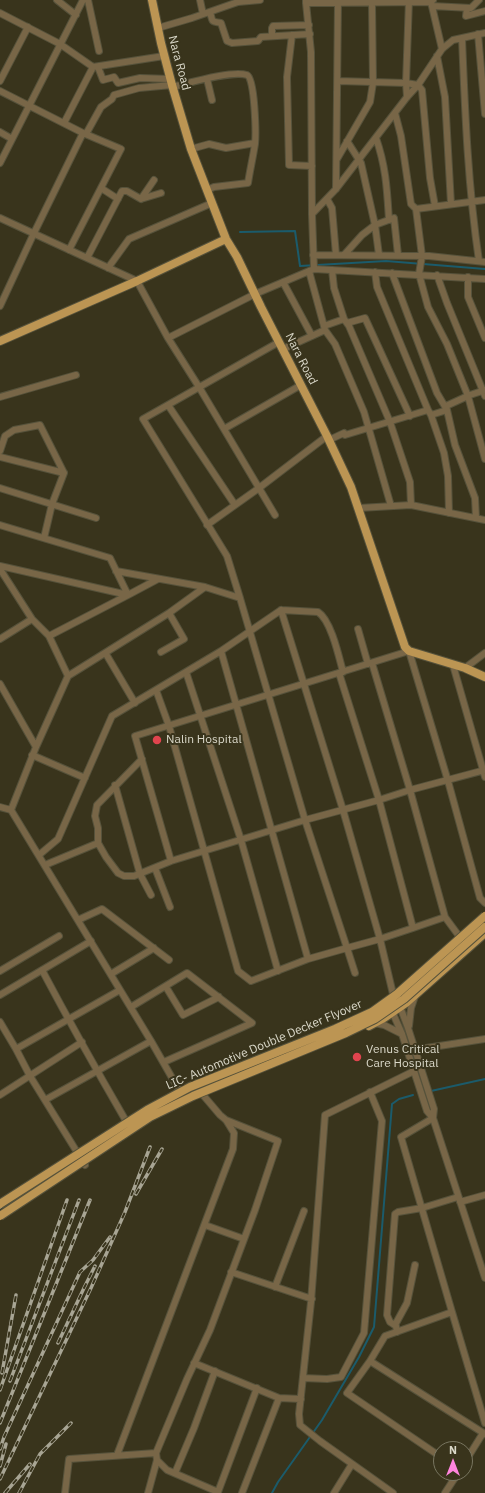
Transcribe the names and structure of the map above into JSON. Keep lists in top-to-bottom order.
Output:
{
  "streets": {
    "main road": ["Nara Road", "LIC- Automotive Double Decker Flyover"]
  },
  "places": ["Nalin Hospital", "Venus Critical Care Hospital"],
  "north": "top"
}
